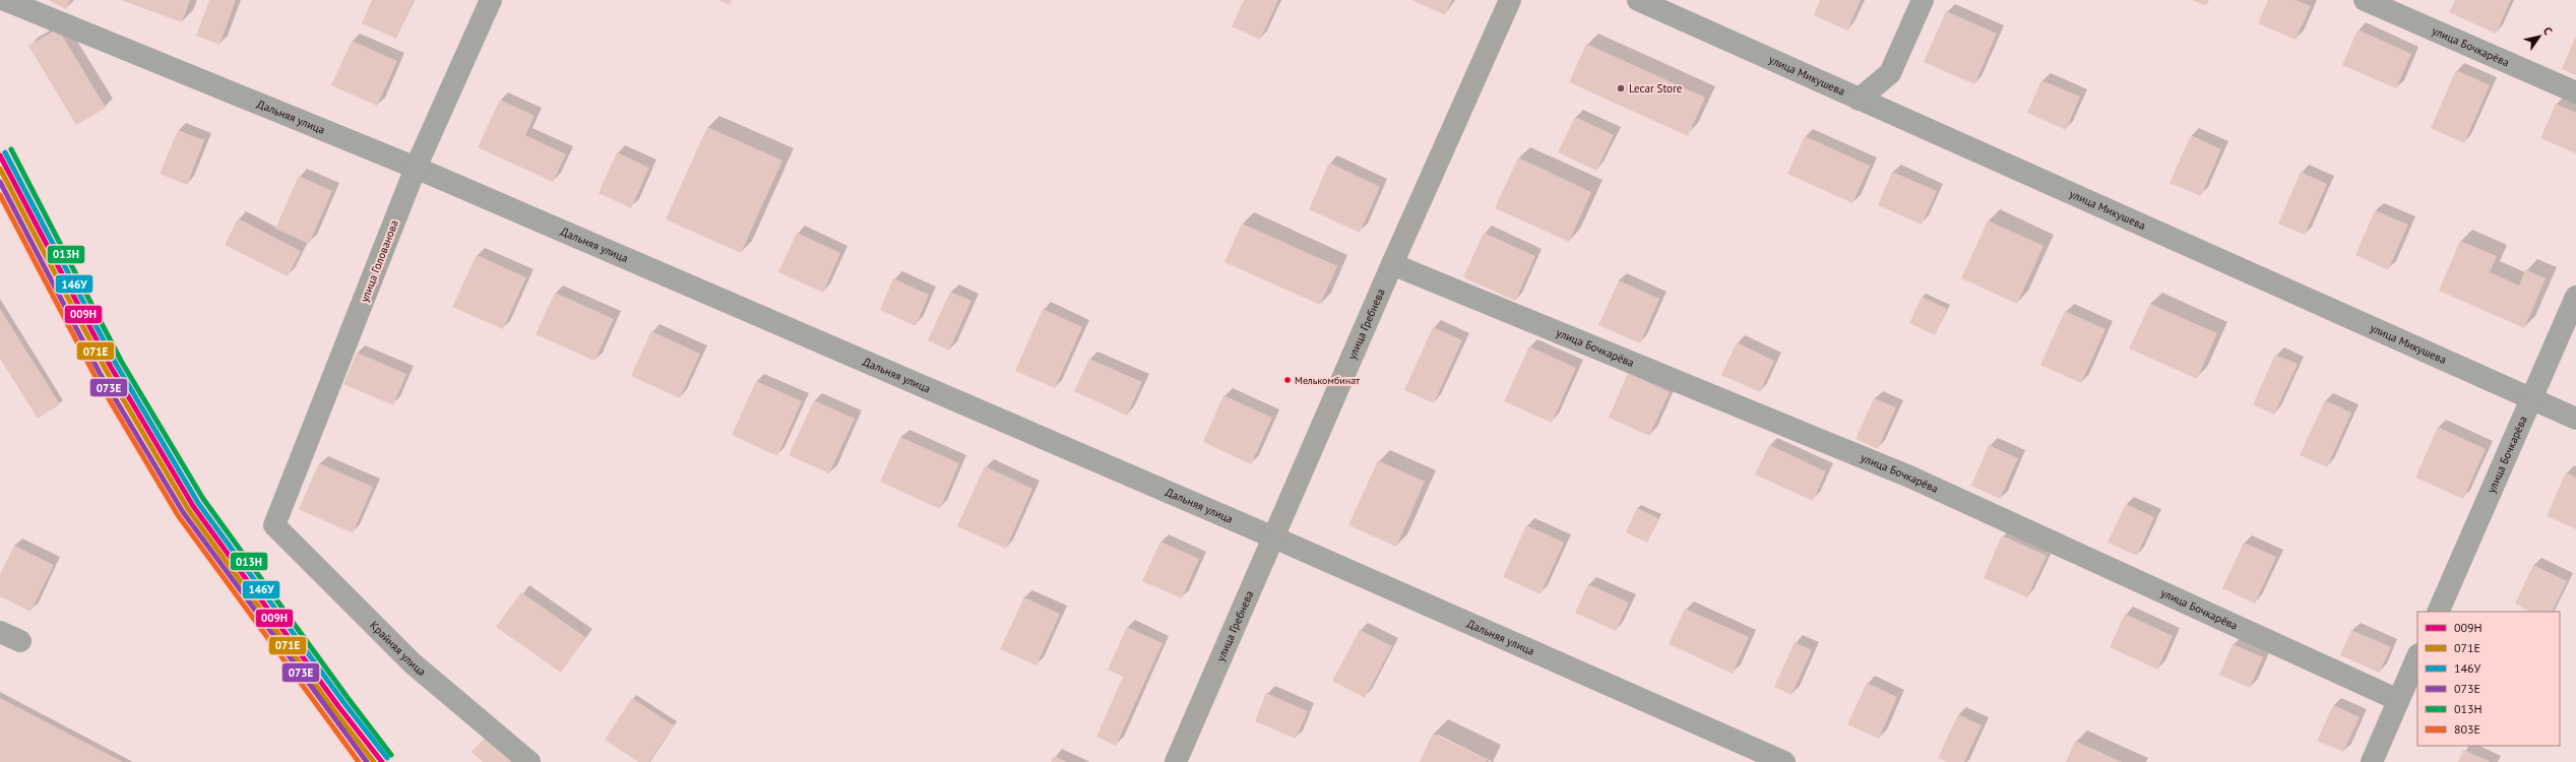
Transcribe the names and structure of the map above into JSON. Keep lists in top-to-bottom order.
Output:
{
  "streets": {
    "street": [
      "улица Бочкарёва",
      "улица Микушева",
      "Дальняя улица",
      "улица Голованова",
      "улица Гребнева",
      "Крайняя улица"
    ]
  },
  "crossings": [
    ["улица Бочкарёва", "улица Микушева"],
    ["улица Бочкарёва", "улица Гребнева"],
    ["Дальняя улица", "улица Голованова"],
    ["Дальняя улица", "улица Гребнева"],
    ["улица Голованова", "Крайняя улица"]
  ],
  "places": ["Lecar Store", "Мелькомбинат"],
  "lines": [
    "transit line 013Н",
    "transit line 146У",
    "transit line 009Н",
    "transit line 071Е",
    "transit line 073Е",
    "transit line 803Е"
  ],
  "legend": [
    "009Н",
    "071Е",
    "146У",
    "073Е",
    "013Н",
    "803Е"
  ],
  "north": "top right"
}
